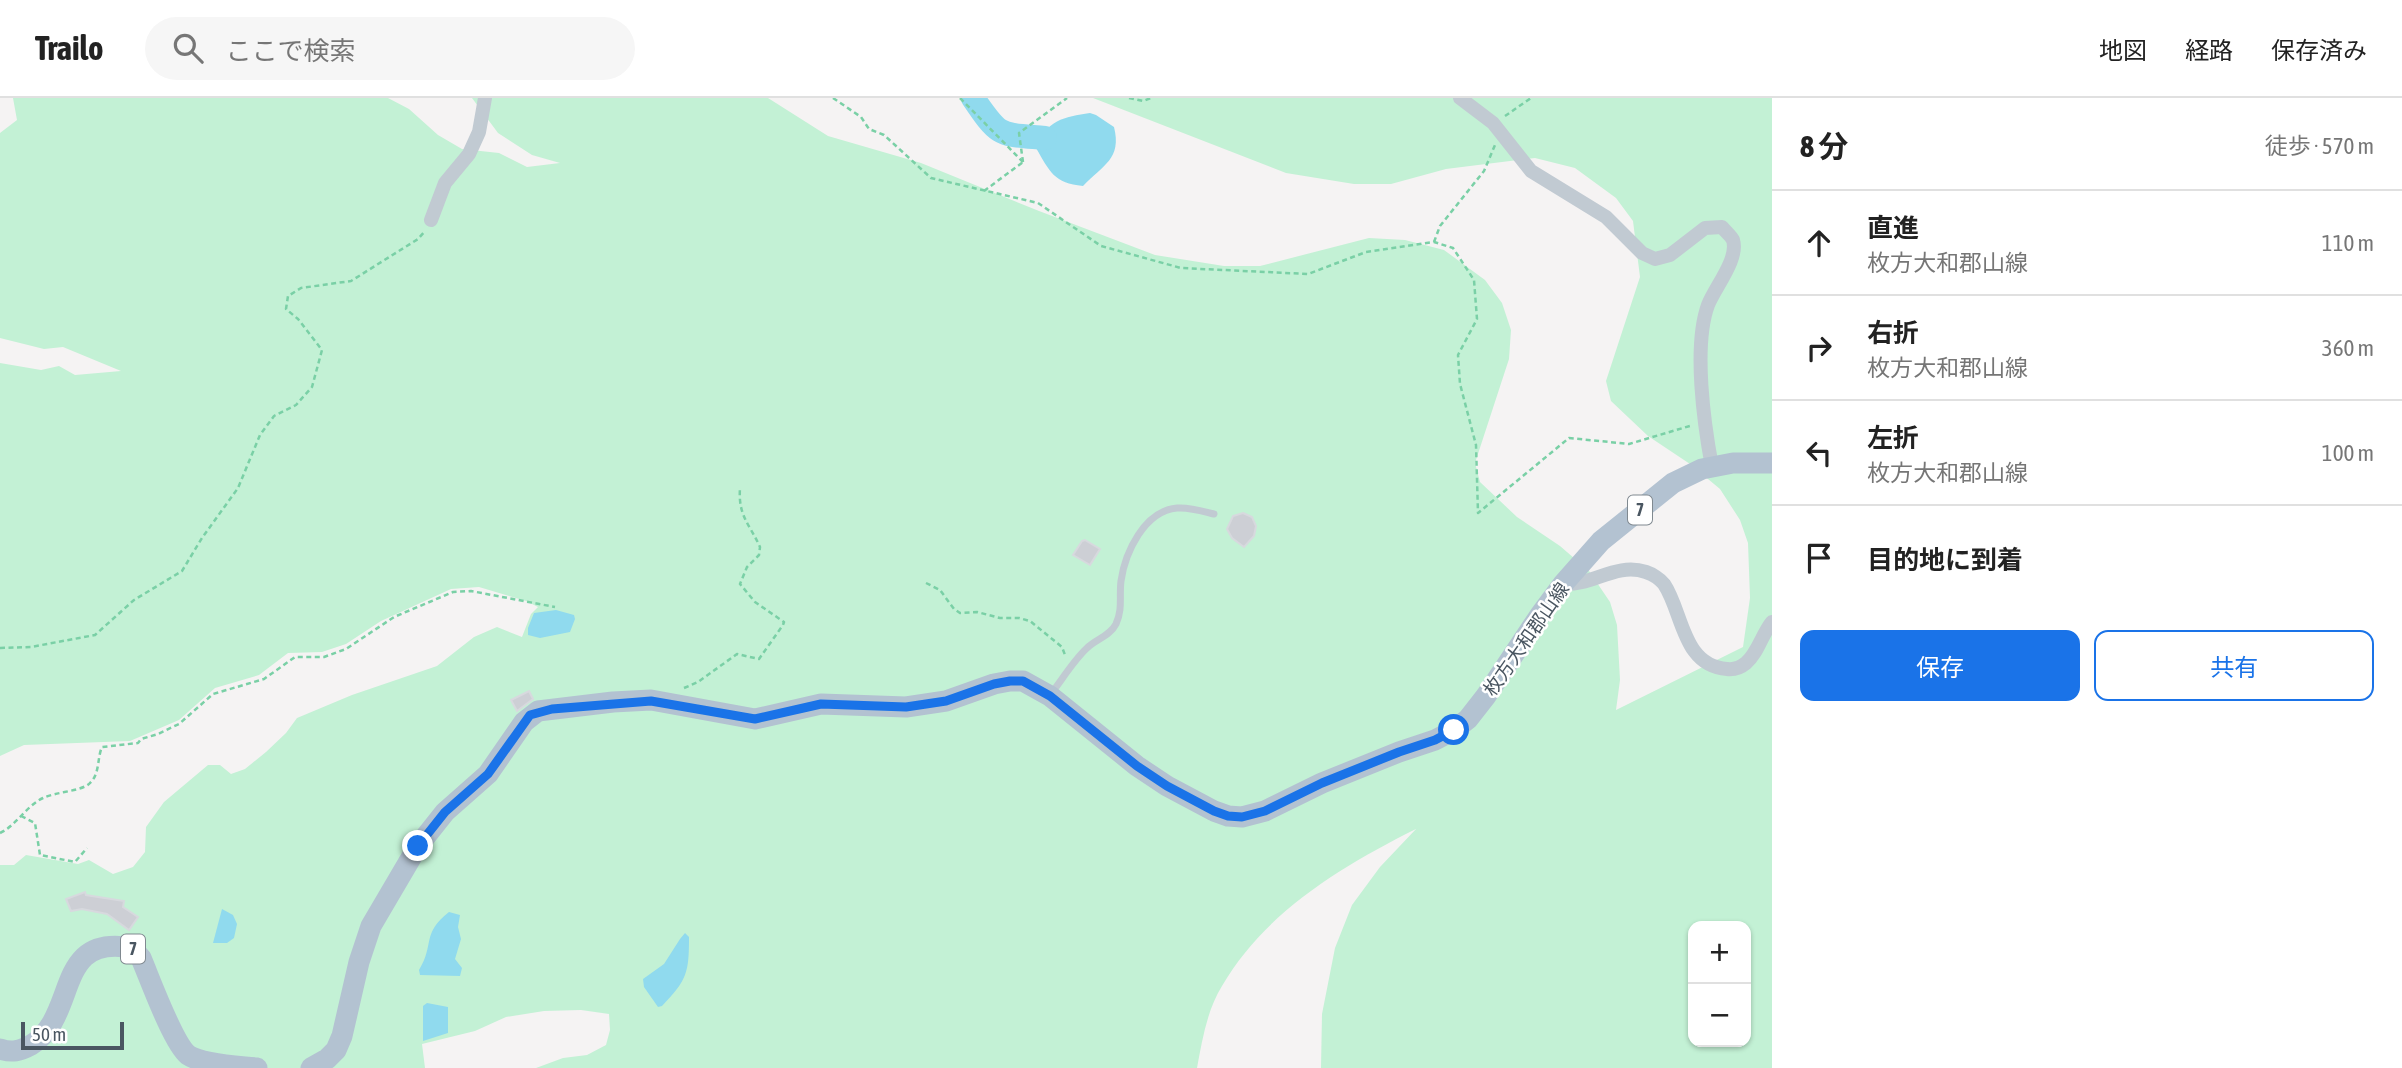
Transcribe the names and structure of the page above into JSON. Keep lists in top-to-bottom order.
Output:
{
  "streets": {
    "main road": ["7", "枚方大和郡山線"]
  },
  "scale_bar": "50 m",
  "page": {
    "header": "Trailo",
    "search": "ここで検索",
    "nav": ["地図", "経路", "保存済み"],
    "heading": ["8 分", "徒歩 · 570 m"],
    "list": [
      ["直進", "枚方大和郡山線", "110 m"],
      ["右折", "枚方大和郡山線", "360 m"],
      ["左折", "枚方大和郡山線", "100 m"],
      "目的地に到着"
    ],
    "buttons": ["保存", "共有"],
    "map_buttons": ["+", "−"],
    "scale": "50 m"
  }
}
